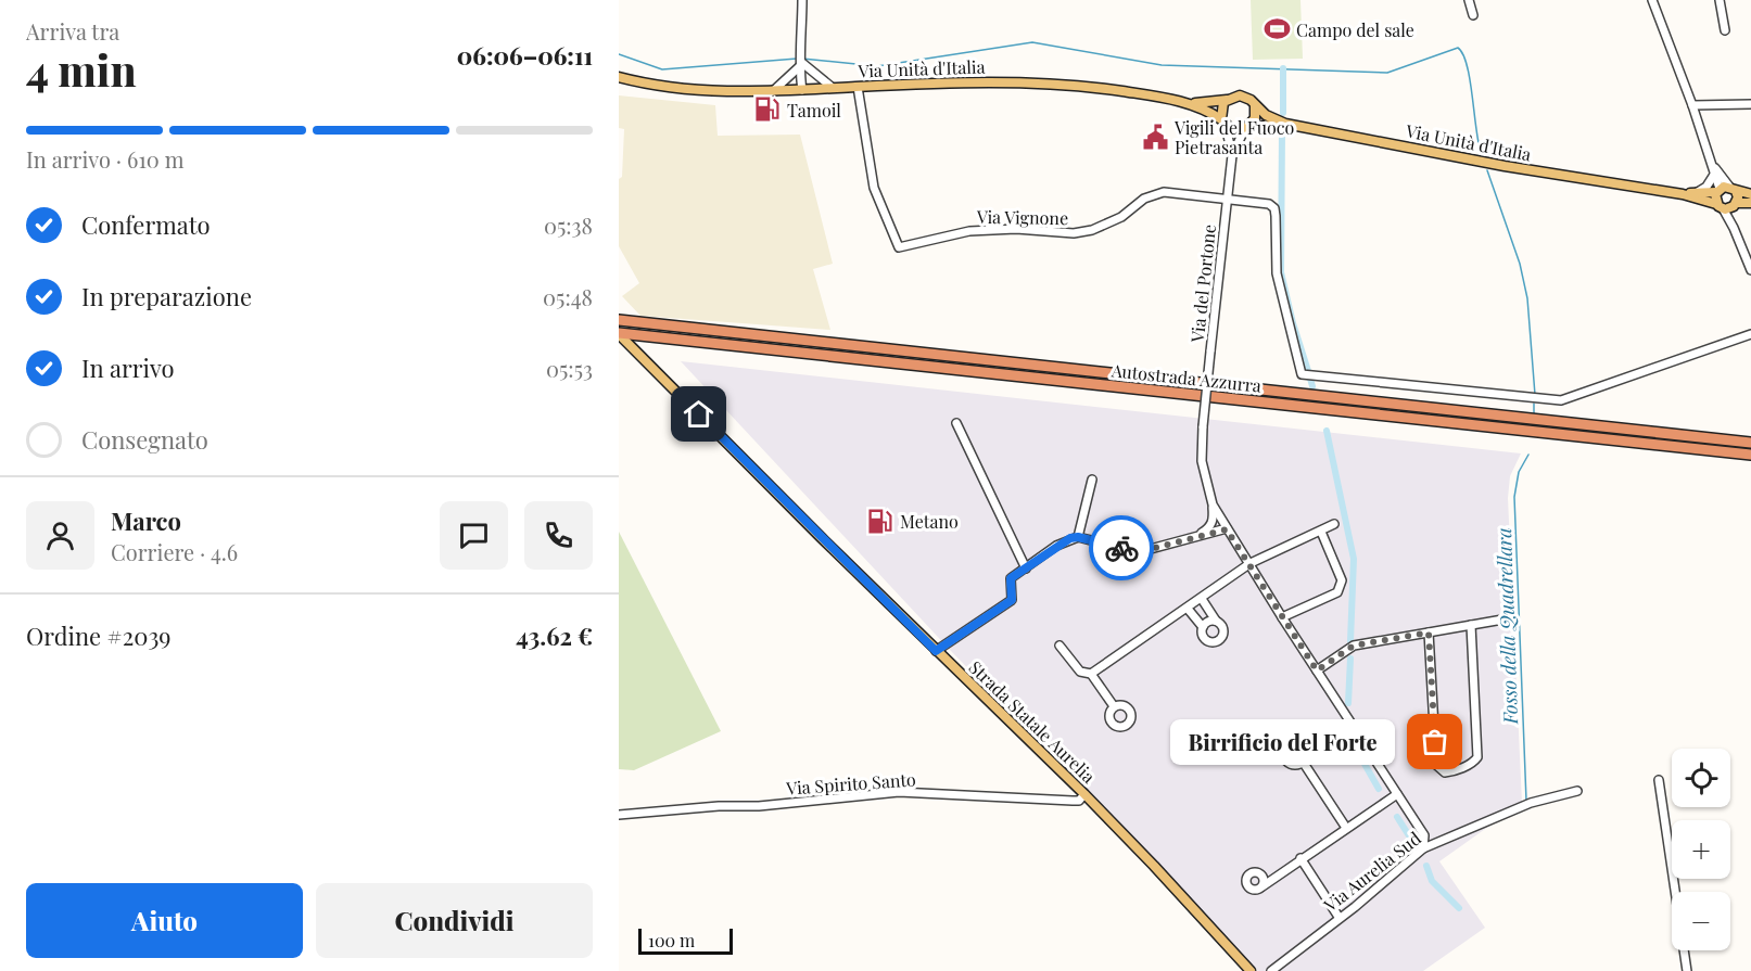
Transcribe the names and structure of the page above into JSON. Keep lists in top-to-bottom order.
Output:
{
  "streets": {
    "highway": ["Autostrada Azzurra"],
    "main road": ["Via Unità d'Italia", "Strada Statale Aurelia"],
    "street": [
      "Via Vignone",
      "Via del Portone",
      "Via Spirito Santo",
      "Via Aurelia Sud"
    ]
  },
  "crossings": [
    ["Via Unità d'Italia", "Via Vignone"],
    ["Via Unità d'Italia", "Via del Portone"],
    ["Via Vignone", "Via del Portone"],
    ["Via del Portone", "Via Aurelia Sud"],
    ["Autostrada Azzurra", "Strada Statale Aurelia"],
    ["Strada Statale Aurelia", "Via Spirito Santo"]
  ],
  "water": ["Fosso della Quadrellara"],
  "places": {
    "sports": ["Campo del sale"],
    "fuel station": ["Tamoil", "Metano"],
    "public building": ["Vigili del Fuoco Pietrasanta"],
    "other": ["Birrificio del Forte"]
  },
  "scale_bar": "100 m",
  "page": {
    "heading": ["4 min", "Arriva tra", "06:06–06:11"],
    "panel": [
      "Marco",
      "Corriere · 4.6",
      "Ordine #2039",
      "43.62 €"
    ],
    "bar": "In arrivo · 610 m",
    "list": [
      ["Confermato", "05:38"],
      ["In preparazione", "05:48"],
      ["In arrivo", "05:53"],
      "Consegnato"
    ],
    "bubble": "Birrificio del Forte",
    "map_buttons": ["+", "−"],
    "buttons": ["Aiuto", "Condividi"],
    "scale": "100 m"
  }
}
